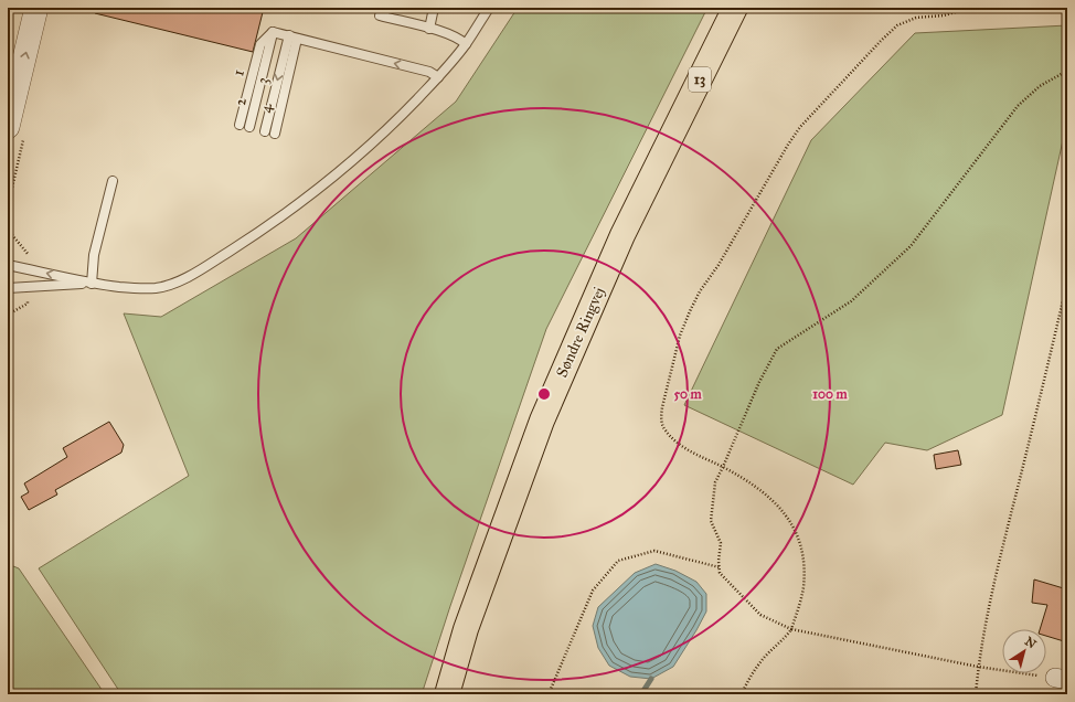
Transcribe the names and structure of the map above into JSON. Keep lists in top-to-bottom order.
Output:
{
  "streets": {
    "main road": ["13", "Søndre Ringvej"],
    "lane": [
      "1",
      "3",
      "2",
      "4"
    ]
  },
  "crossings": [
    ["1", "2"],
    ["3", "4"]
  ],
  "one_way": ["3"],
  "north": "top right",
  "rings": ["50 m", "100 m"]
}
